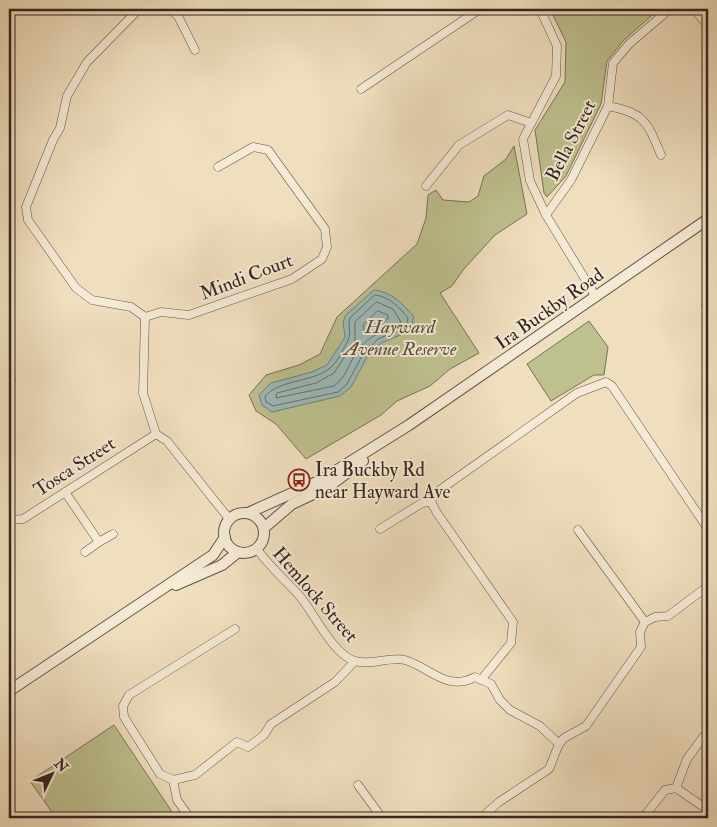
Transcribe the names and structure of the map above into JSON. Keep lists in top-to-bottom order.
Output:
{
  "streets": {
    "street": [
      "Bella Street",
      "Mindi Court",
      "Ira Buckby Road",
      "Tosca Street",
      "Hemlock Street"
    ]
  },
  "crossings": [
    ["Ira Buckby Road", "Hemlock Street"]
  ],
  "parks": ["Hayward Avenue Reserve"],
  "places": {
    "bus stop": ["Ira Buckby Rd near Hayward Ave"]
  },
  "north": "top right"
}
